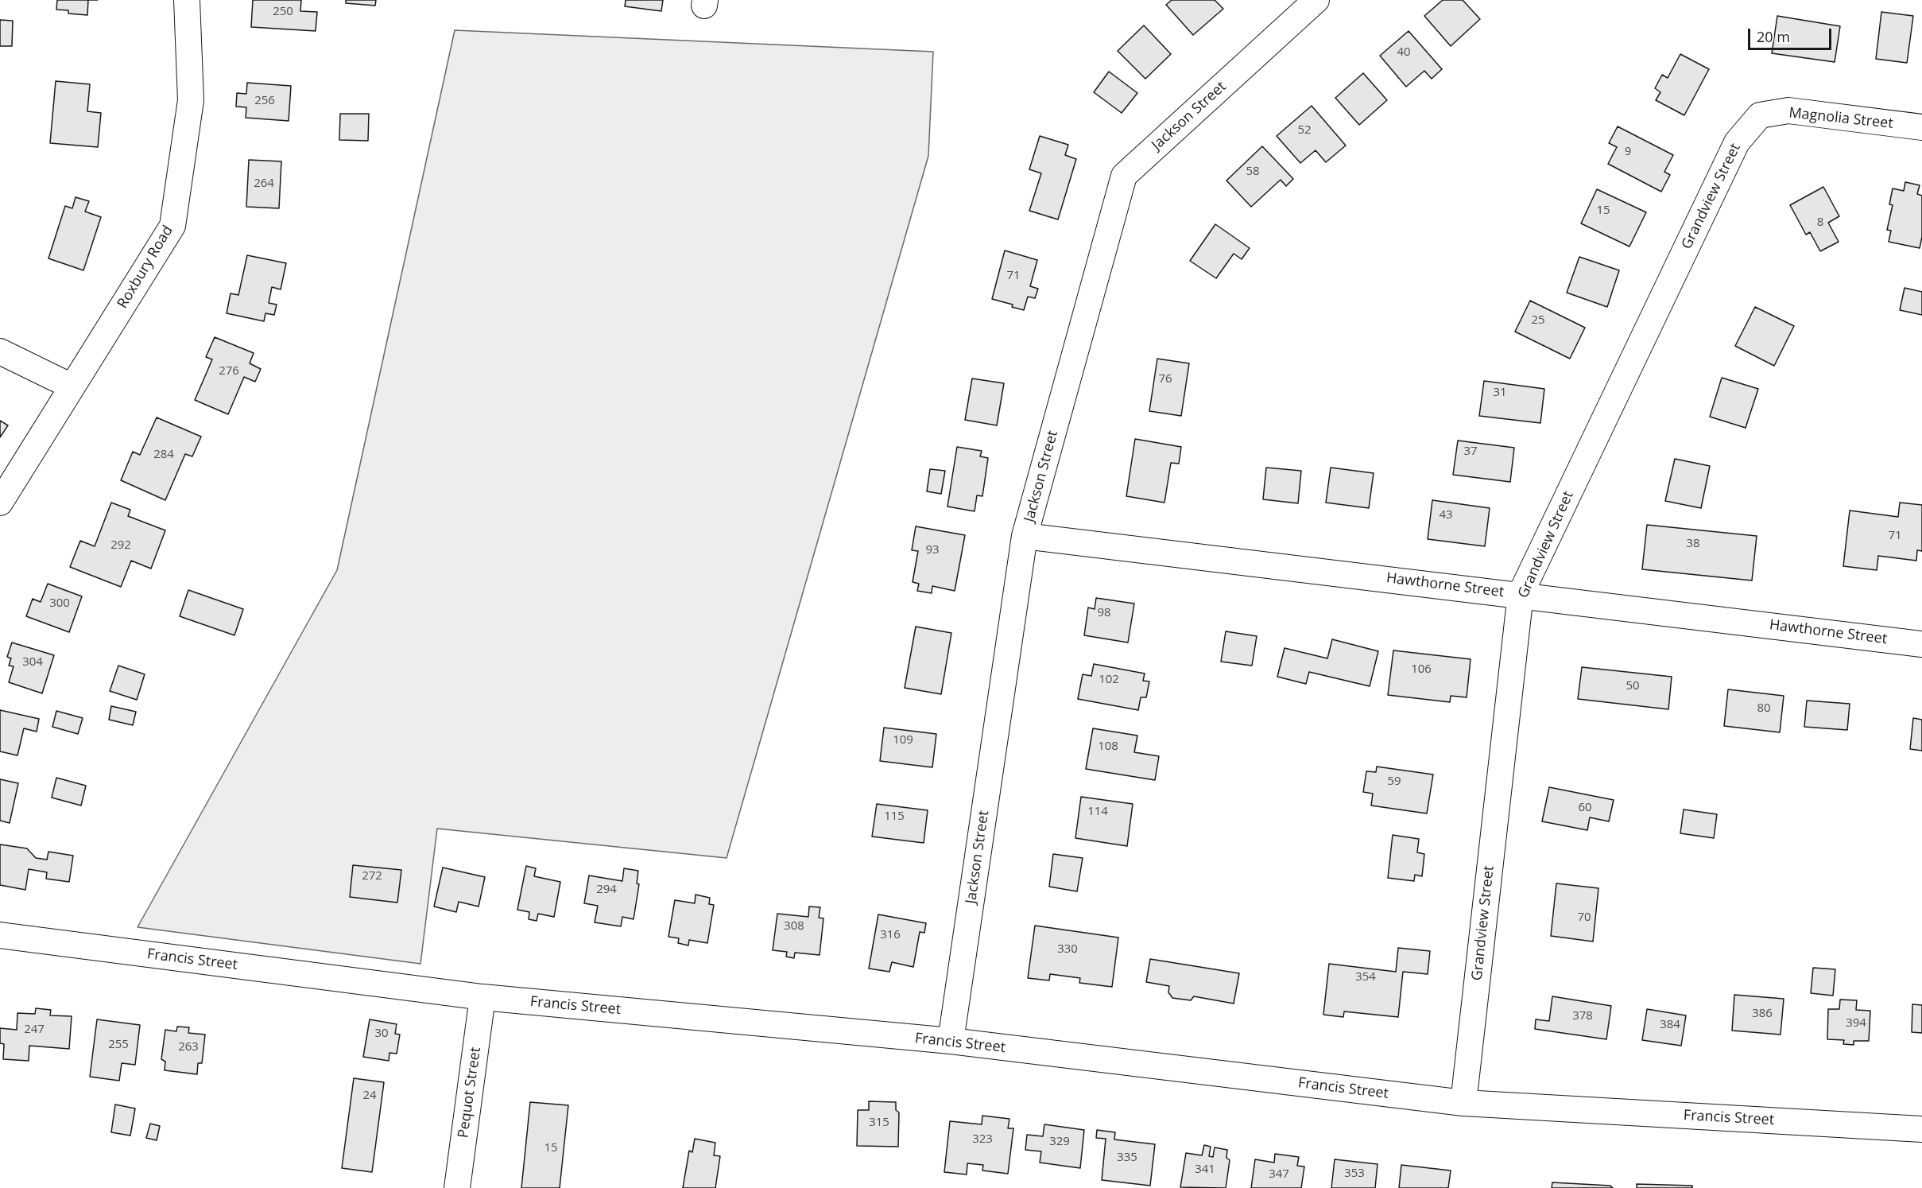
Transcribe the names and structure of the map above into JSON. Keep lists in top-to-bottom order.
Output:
{
  "streets": {
    "street": [
      "Jackson Street",
      "Magnolia Street",
      "Grandview Street",
      "Roxbury Road",
      "Hawthorne Street",
      "Francis Street",
      "Pequot Street"
    ]
  },
  "crossings": [
    ["Jackson Street", "Hawthorne Street"],
    ["Jackson Street", "Francis Street"],
    ["Magnolia Street", "Grandview Street"],
    ["Grandview Street", "Hawthorne Street"],
    ["Grandview Street", "Francis Street"],
    ["Francis Street", "Pequot Street"]
  ],
  "house_numbers": [
    "250",
    "40",
    "256",
    "52",
    "9",
    "58",
    "264",
    "15",
    "8",
    "71",
    "25",
    "276",
    "76",
    "31",
    "37",
    "284",
    "43",
    "71",
    "38",
    "292",
    "93",
    "300",
    "98",
    "304",
    "106",
    "102",
    "50",
    "80",
    "109",
    "108",
    "59",
    "60",
    "114",
    "115",
    "272",
    "294",
    "70",
    "308",
    "316",
    "330",
    "354",
    "386",
    "378",
    "394",
    "384",
    "247",
    "30",
    "255",
    "263",
    "24",
    "315",
    "323",
    "329",
    "15",
    "335",
    "341",
    "353",
    "347"
  ],
  "scale_bar": "20 m"
}
